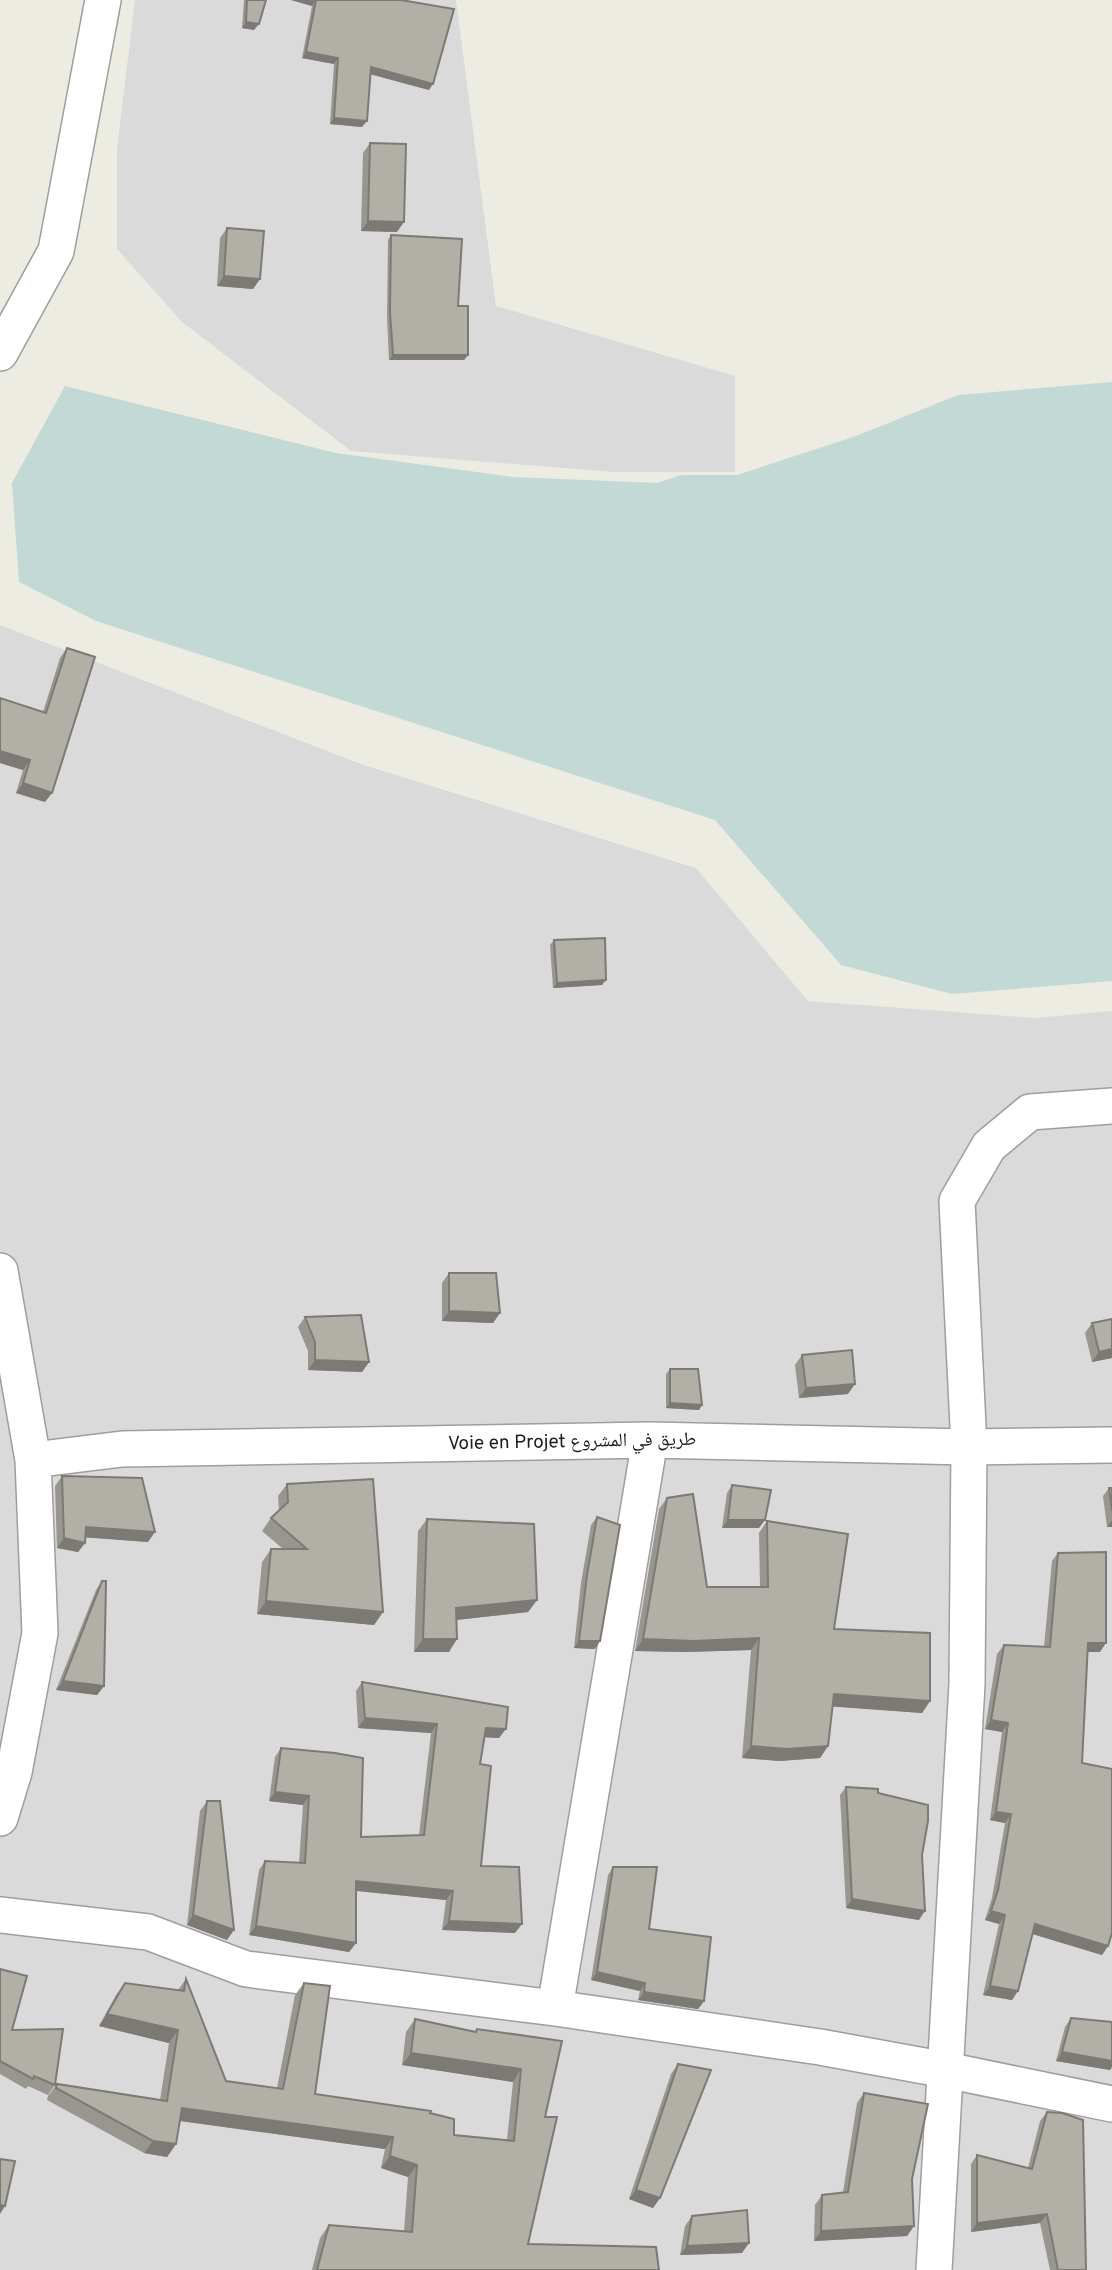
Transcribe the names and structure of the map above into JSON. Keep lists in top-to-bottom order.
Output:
{
  "streets": {
    "street": ["Voie en Projet طريق في المشروع"]
  }
}
